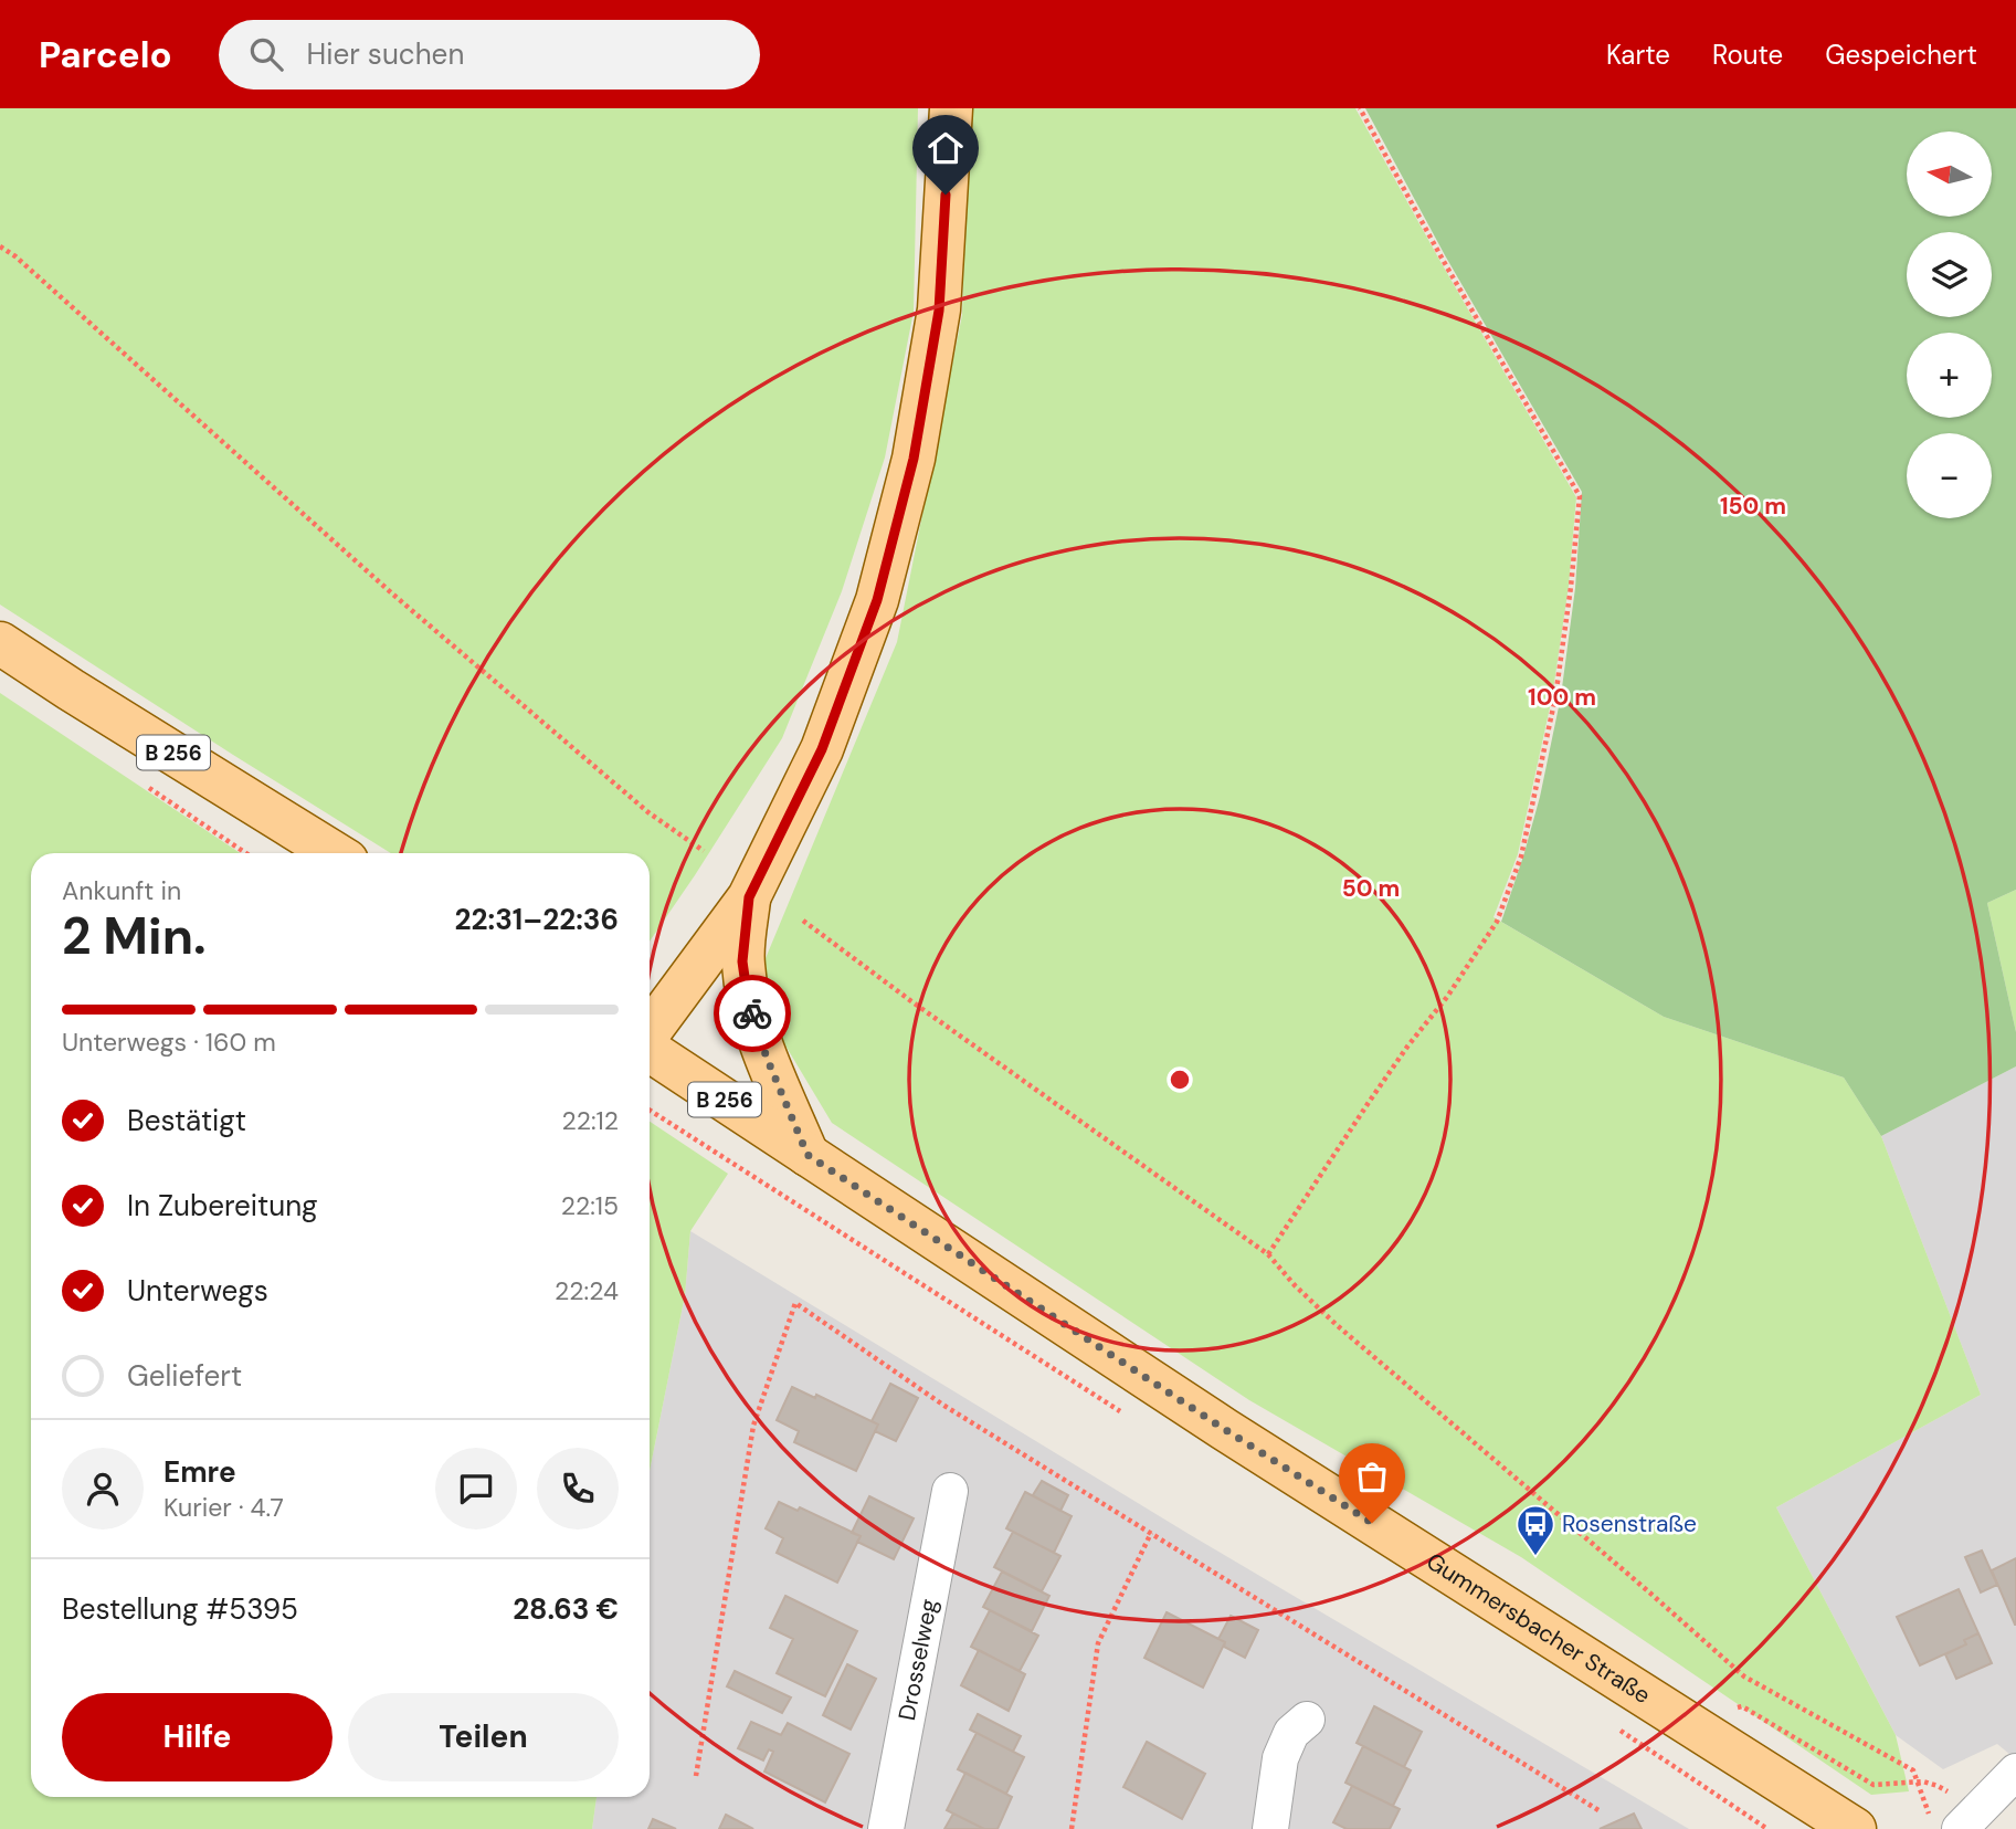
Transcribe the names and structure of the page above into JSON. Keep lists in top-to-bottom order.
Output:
{
  "streets": {
    "main road": ["B 256", "Gummersbacher Straße"],
    "street": ["Drosselweg"]
  },
  "crossings": [
    ["B 256", "Gummersbacher Straße"]
  ],
  "places": {
    "bus stop": ["Rosenstraße"]
  },
  "north": "left",
  "page": {
    "header": "Parcelo",
    "search": "Hier suchen",
    "nav": ["Karte", "Route", "Gespeichert"],
    "map_buttons": ["+", "−"],
    "heading": ["2 Min.", "Ankunft in", "22:31–22:36"],
    "panel": [
      "Emre",
      "Kurier · 4.7",
      "Bestellung #5395",
      "28.63 €"
    ],
    "bar": "Unterwegs · 160 m",
    "list": [
      ["Bestätigt", "22:12"],
      ["In Zubereitung", "22:15"],
      ["Unterwegs", "22:24"],
      "Geliefert"
    ],
    "buttons": ["Hilfe", "Teilen"]
  },
  "rings": ["150 m", "100 m", "50 m"]
}
